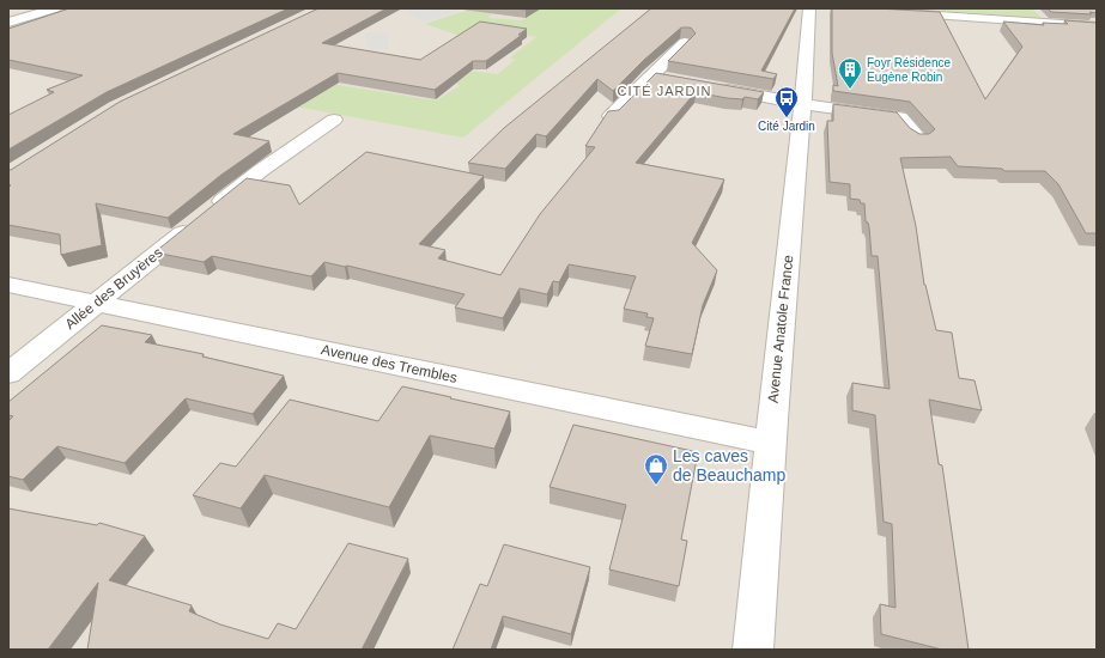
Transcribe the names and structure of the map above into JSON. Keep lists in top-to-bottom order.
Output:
{
  "streets": {
    "street": ["Allée des Bruyères", "Avenue Anatole France", "Avenue des Trembles"]
  },
  "crossings": [
    ["Allée des Bruyères", "Avenue des Trembles"],
    ["Avenue Anatole France", "Avenue des Trembles"]
  ],
  "districts": ["CITÉ JARDIN"],
  "places": {
    "building": ["Foyr Résidence Eugène Robin"],
    "bus stop": ["Cité Jardin"],
    "shop": ["Les caves de Beauchamp"]
  }
}
